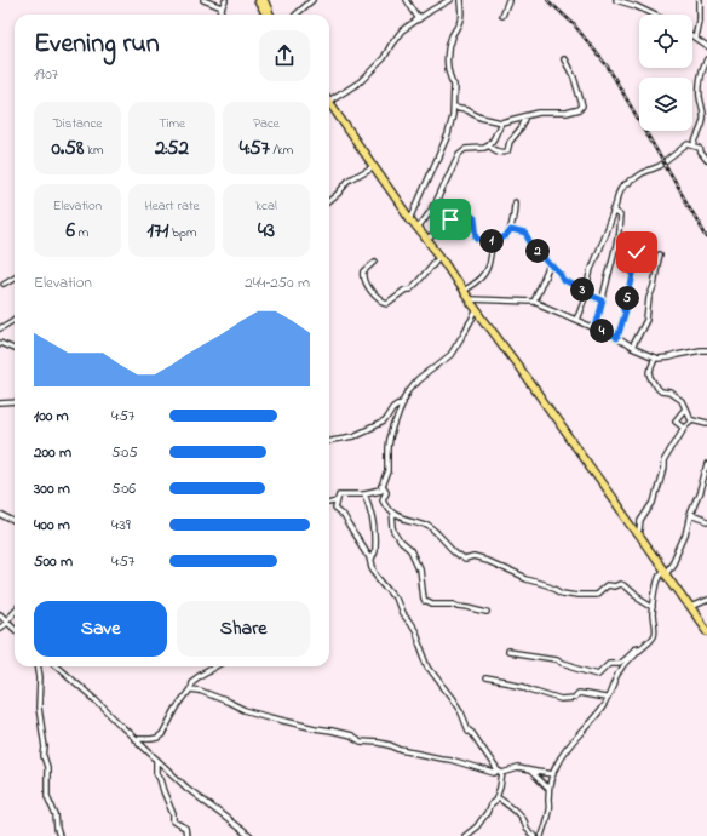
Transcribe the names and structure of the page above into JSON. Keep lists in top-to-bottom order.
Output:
{
  "page": {
    "heading": ["Evening run", "19:07"],
    "stats": [
      ["Distance", "0.58 km"],
      ["Time", "2:52"],
      ["Pace", "4:57 /km"],
      ["Elevation", "6 m"],
      ["Heart rate", "171 bpm"],
      ["kcal", "43"]
    ],
    "pins": [
      "1",
      "2",
      "3",
      "5",
      "4"
    ],
    "chart": ["Elevation", "244–250 m"],
    "list": [
      {
        "name": "100 m",
        "note": "4:57"
      },
      {
        "name": "200 m",
        "note": "5:05"
      },
      {
        "name": "300 m",
        "note": "5:06"
      },
      {
        "name": "400 m",
        "note": "4:39"
      },
      {
        "name": "500 m",
        "note": "4:57"
      }
    ],
    "buttons": ["Save", "Share"]
  }
}
